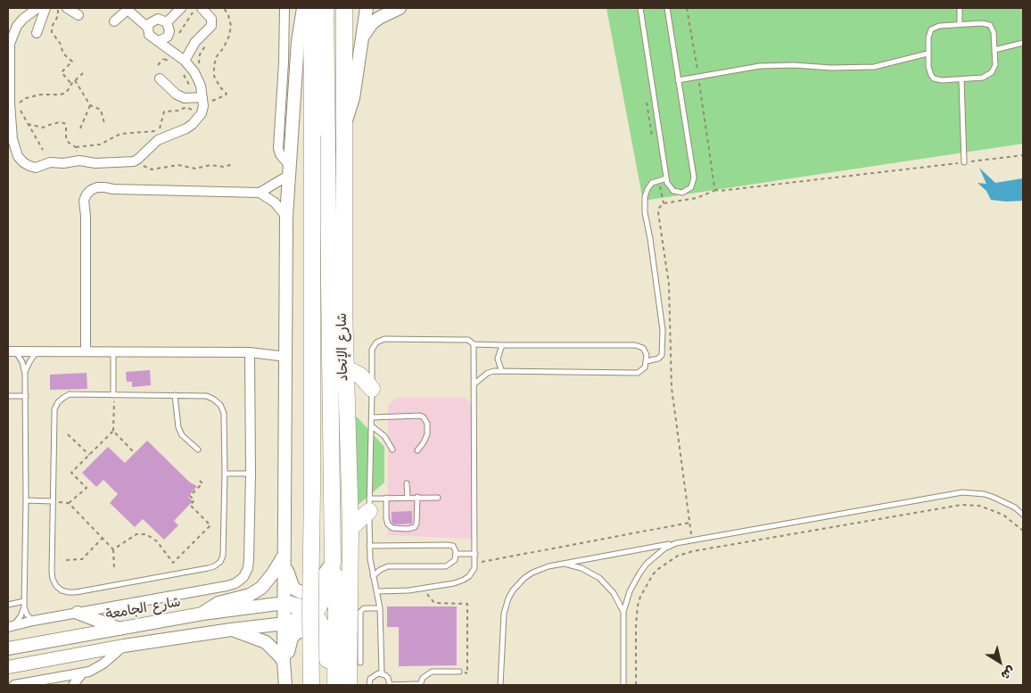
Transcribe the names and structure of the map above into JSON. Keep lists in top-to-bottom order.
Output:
{
  "streets": {
    "highway": ["شارع الإتحاد"],
    "main road": ["شارع الجامعة"]
  },
  "north": "bottom right"
}
